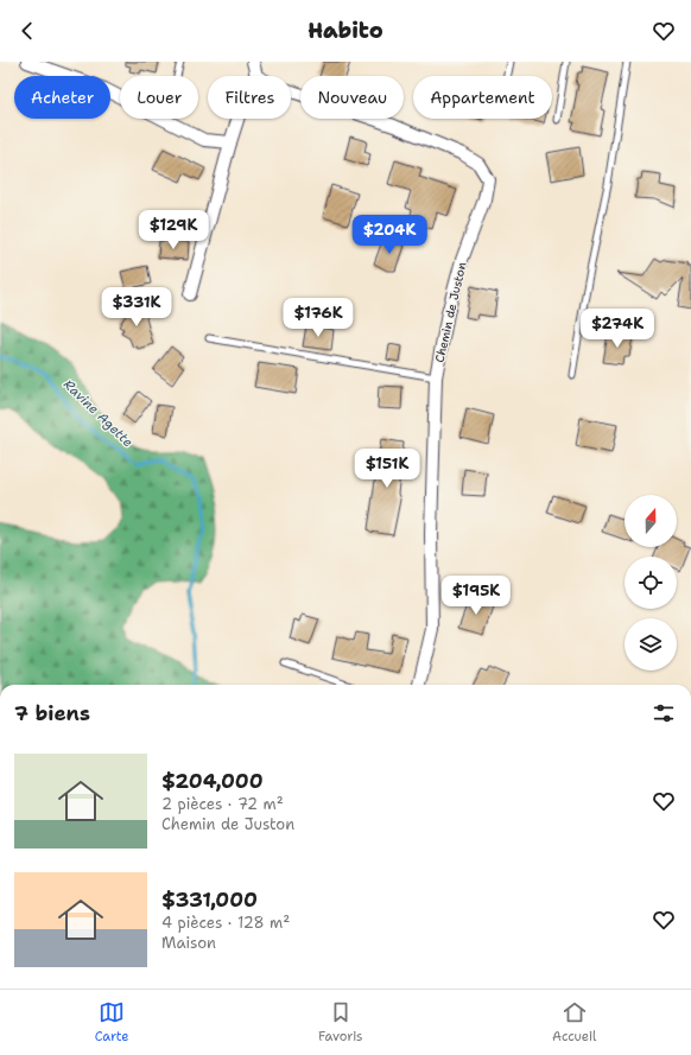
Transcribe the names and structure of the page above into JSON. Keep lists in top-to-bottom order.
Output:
{
  "streets": {
    "street": ["Chemin de Juston"]
  },
  "water": ["Ravine Agette"],
  "north": "top",
  "page": {
    "header": "Habito",
    "chip": [
      "Acheter",
      "Louer",
      "Filtres",
      "Nouveau",
      "Appartement"
    ],
    "price": [
      "$129K",
      "$204K",
      "$331K",
      "$176K",
      "$274K",
      "$151K",
      "$195K"
    ],
    "heading": "7 biens",
    "list": [
      {
        "name": "$204,000",
        "note": "2 pièces · 72 m² · Chemin de Juston"
      },
      {
        "name": "$331,000",
        "note": "4 pièces · 128 m² · Maison"
      }
    ],
    "tabs": ["Carte", "Favoris", "Accueil"]
  }
}
